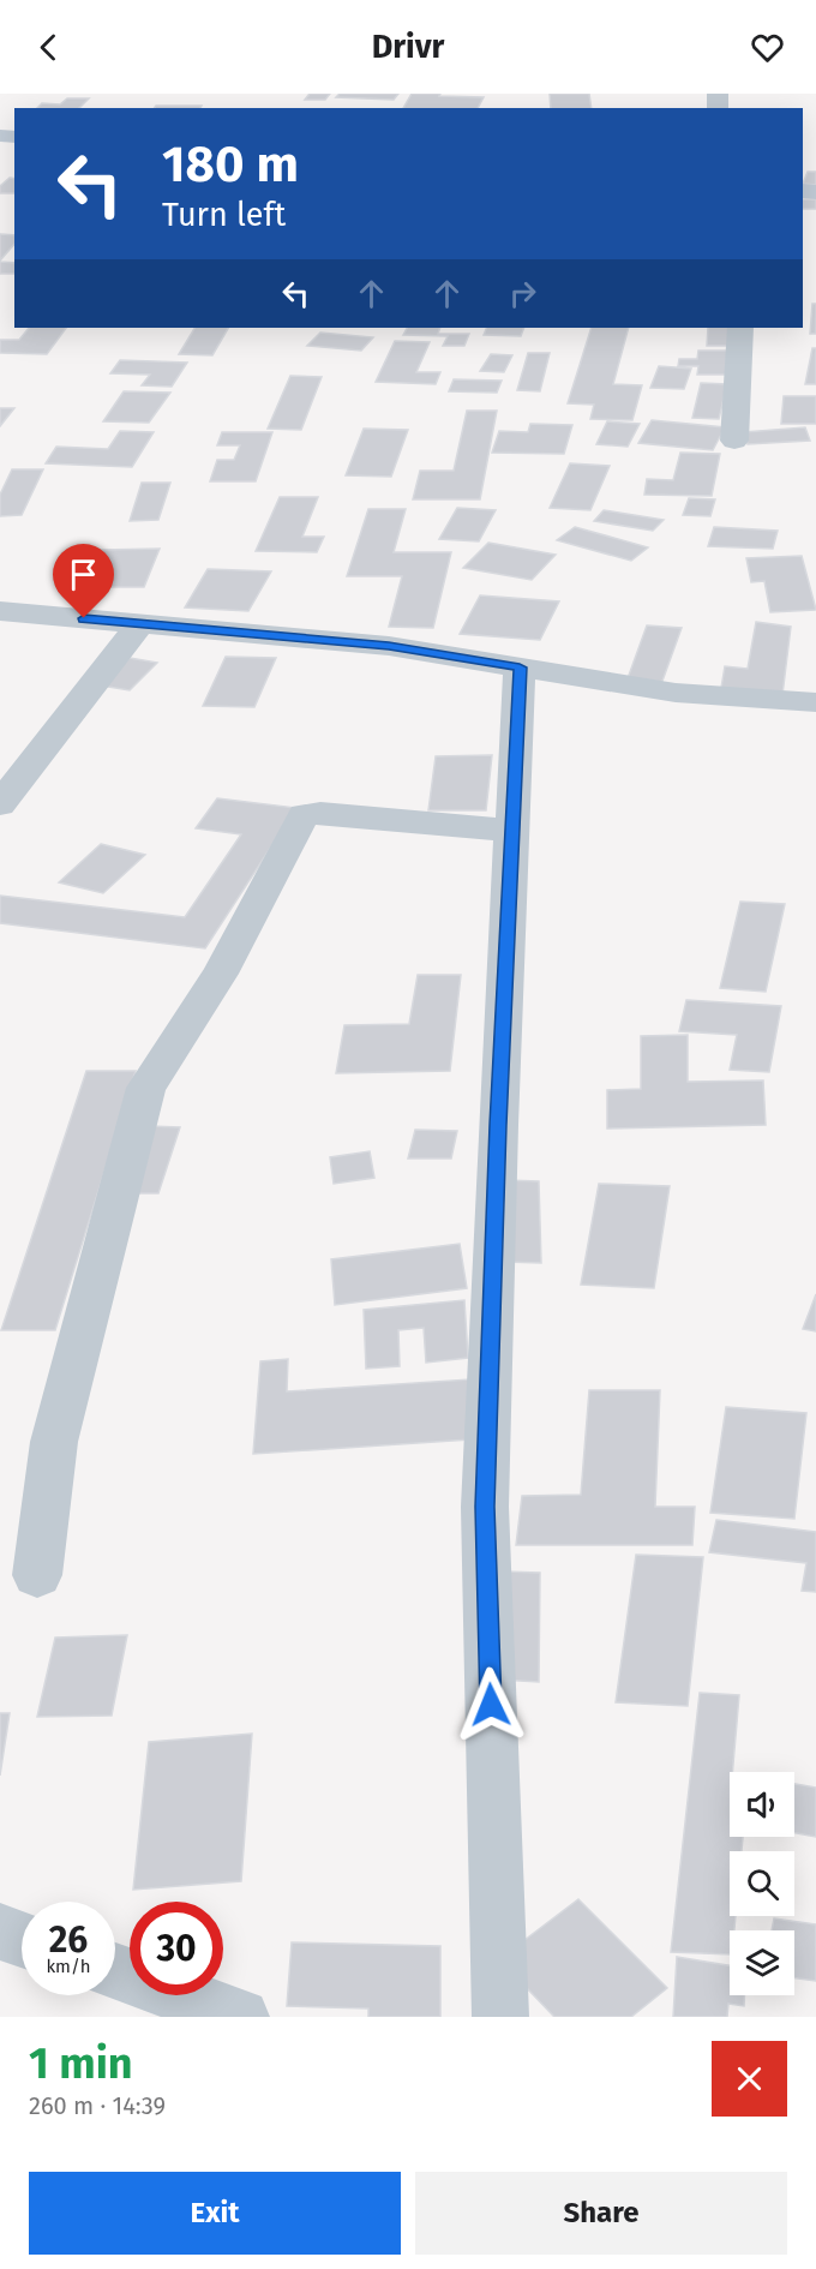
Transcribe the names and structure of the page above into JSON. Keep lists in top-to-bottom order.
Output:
{
  "page": {
    "header": "Drivr",
    "turn": ["180 m", "Turn left"],
    "speed": "26 km/h",
    "limit": "30",
    "heading": ["1 min", "260 m · 14:39"],
    "buttons": ["Exit", "Share"]
  }
}
